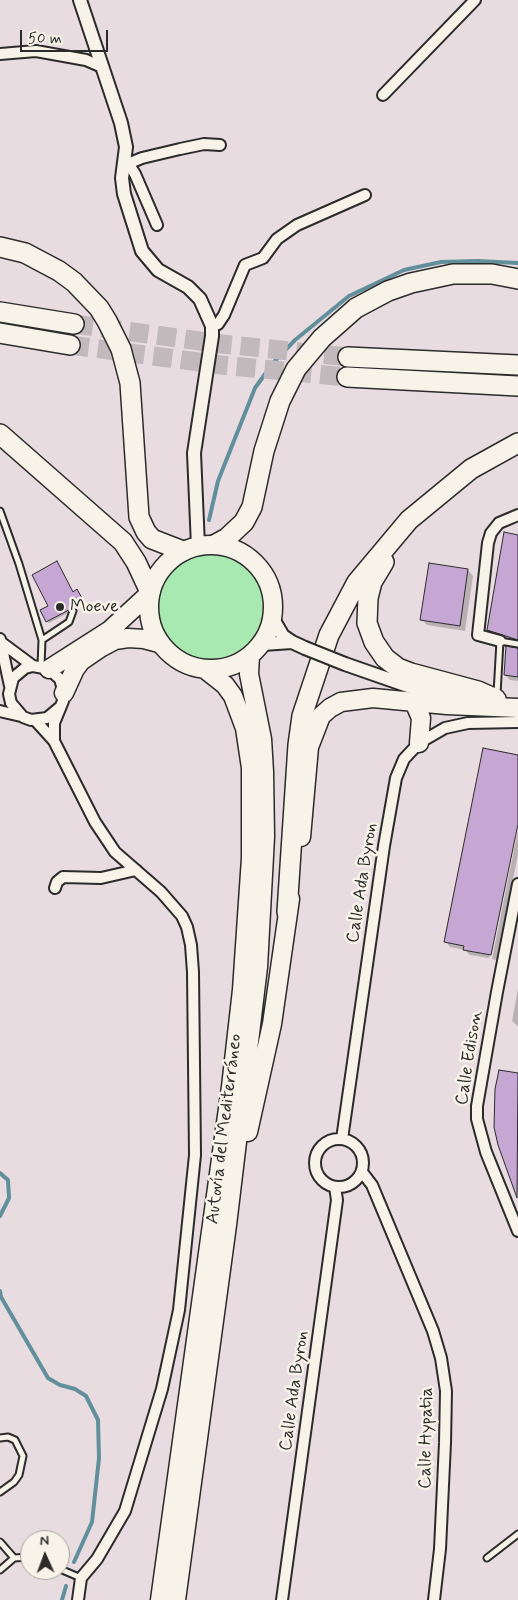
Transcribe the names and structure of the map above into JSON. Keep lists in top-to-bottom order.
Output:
{
  "streets": {
    "highway": ["Autovía del Mediterráneo"],
    "street": ["Calle Ada Byron", "Calle Edison", "Calle Hypatia"]
  },
  "crossings": [
    ["Calle Ada Byron", "Calle Hypatia"]
  ],
  "places": ["Moeve"],
  "scale_bar": "50 m",
  "north": "top"
}
